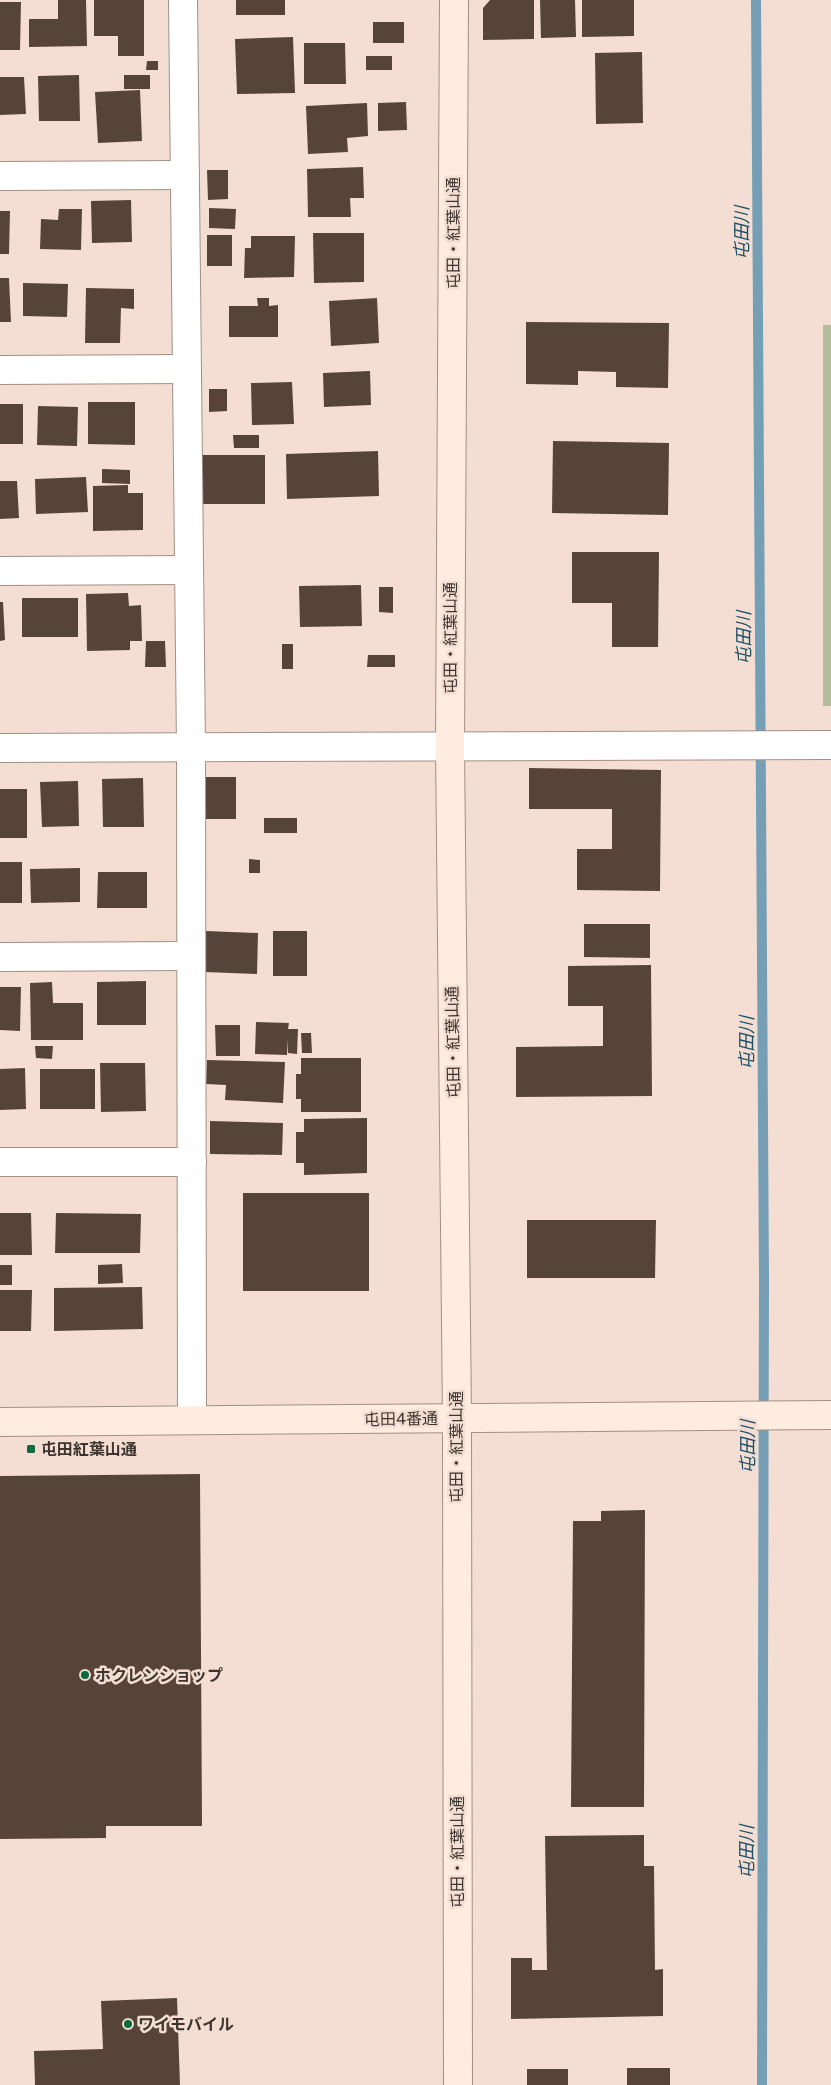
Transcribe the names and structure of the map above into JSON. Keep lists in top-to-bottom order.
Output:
{
  "streets": {
    "street": ["屯田・紅葉山通", "屯田4番通"]
  },
  "crossings": [
    ["屯田・紅葉山通", "屯田4番通"]
  ],
  "water": ["屯田川"],
  "places": {
    "transit": ["屯田紅葉山通"],
    "other": ["ホクレンショップ", "ワイモバイル"]
  }
}
